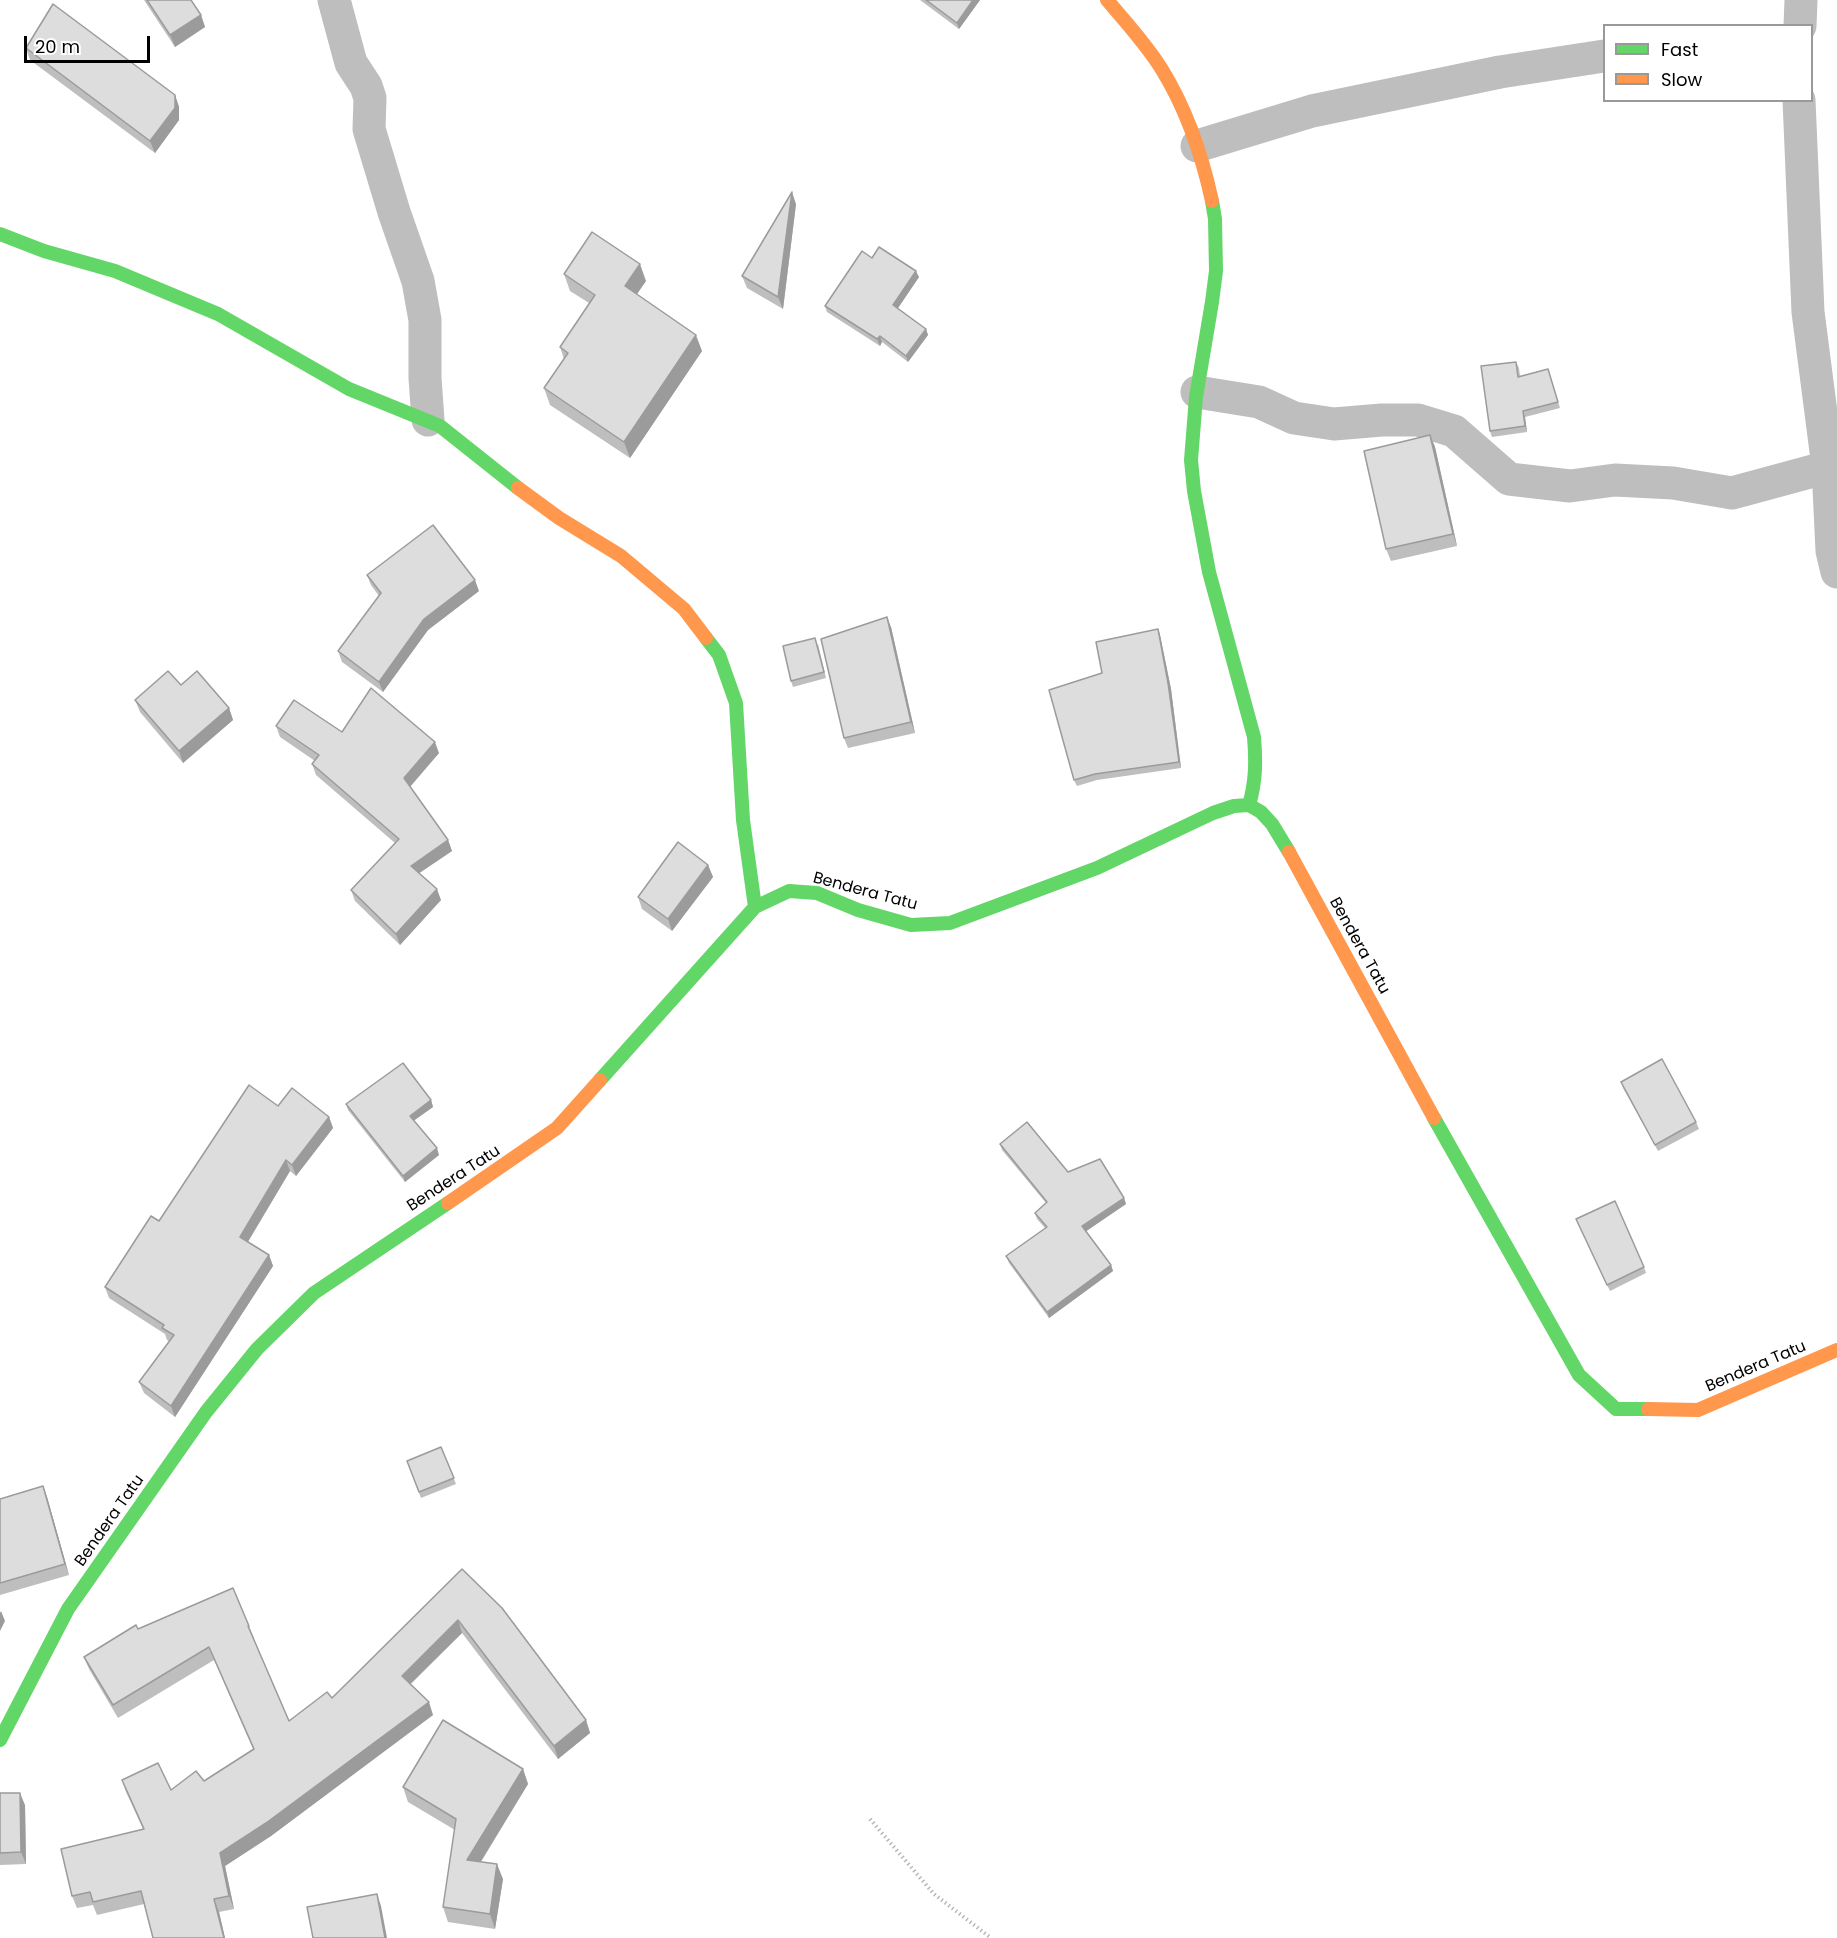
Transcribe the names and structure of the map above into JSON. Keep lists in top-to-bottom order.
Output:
{
  "streets": {
    "street": ["Bendera Tatu"]
  },
  "legend": ["Fast", "Slow"],
  "scale_bar": "20 m"
}
